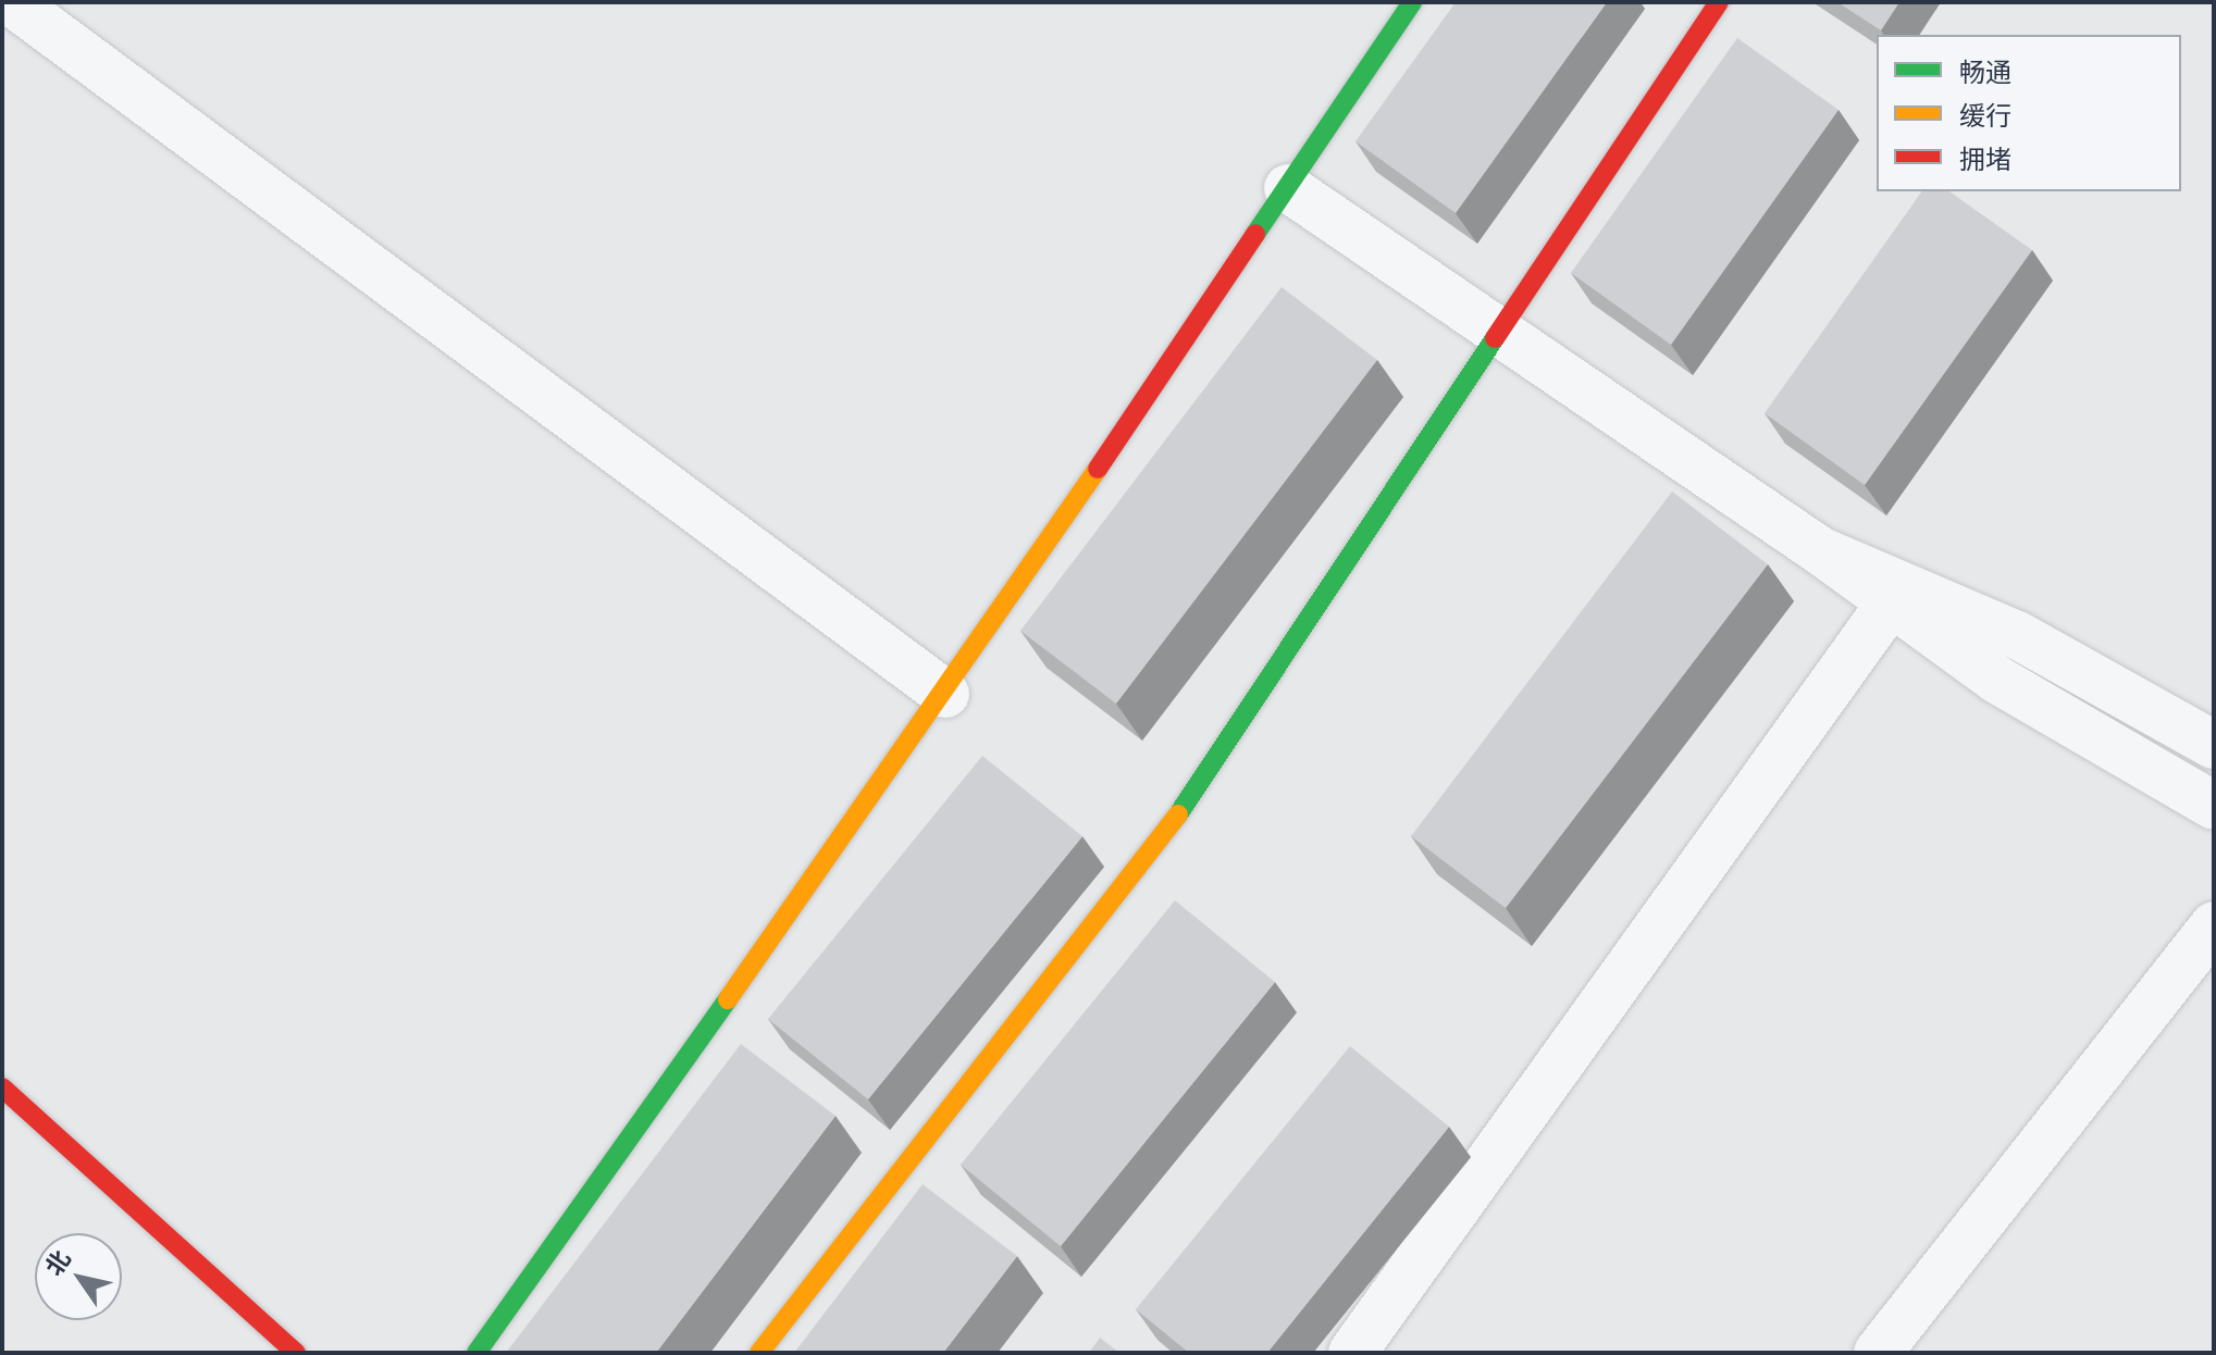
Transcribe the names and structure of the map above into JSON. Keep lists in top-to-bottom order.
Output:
{
  "legend": ["畅通", "缓行", "拥堵"],
  "north": "top left"
}
